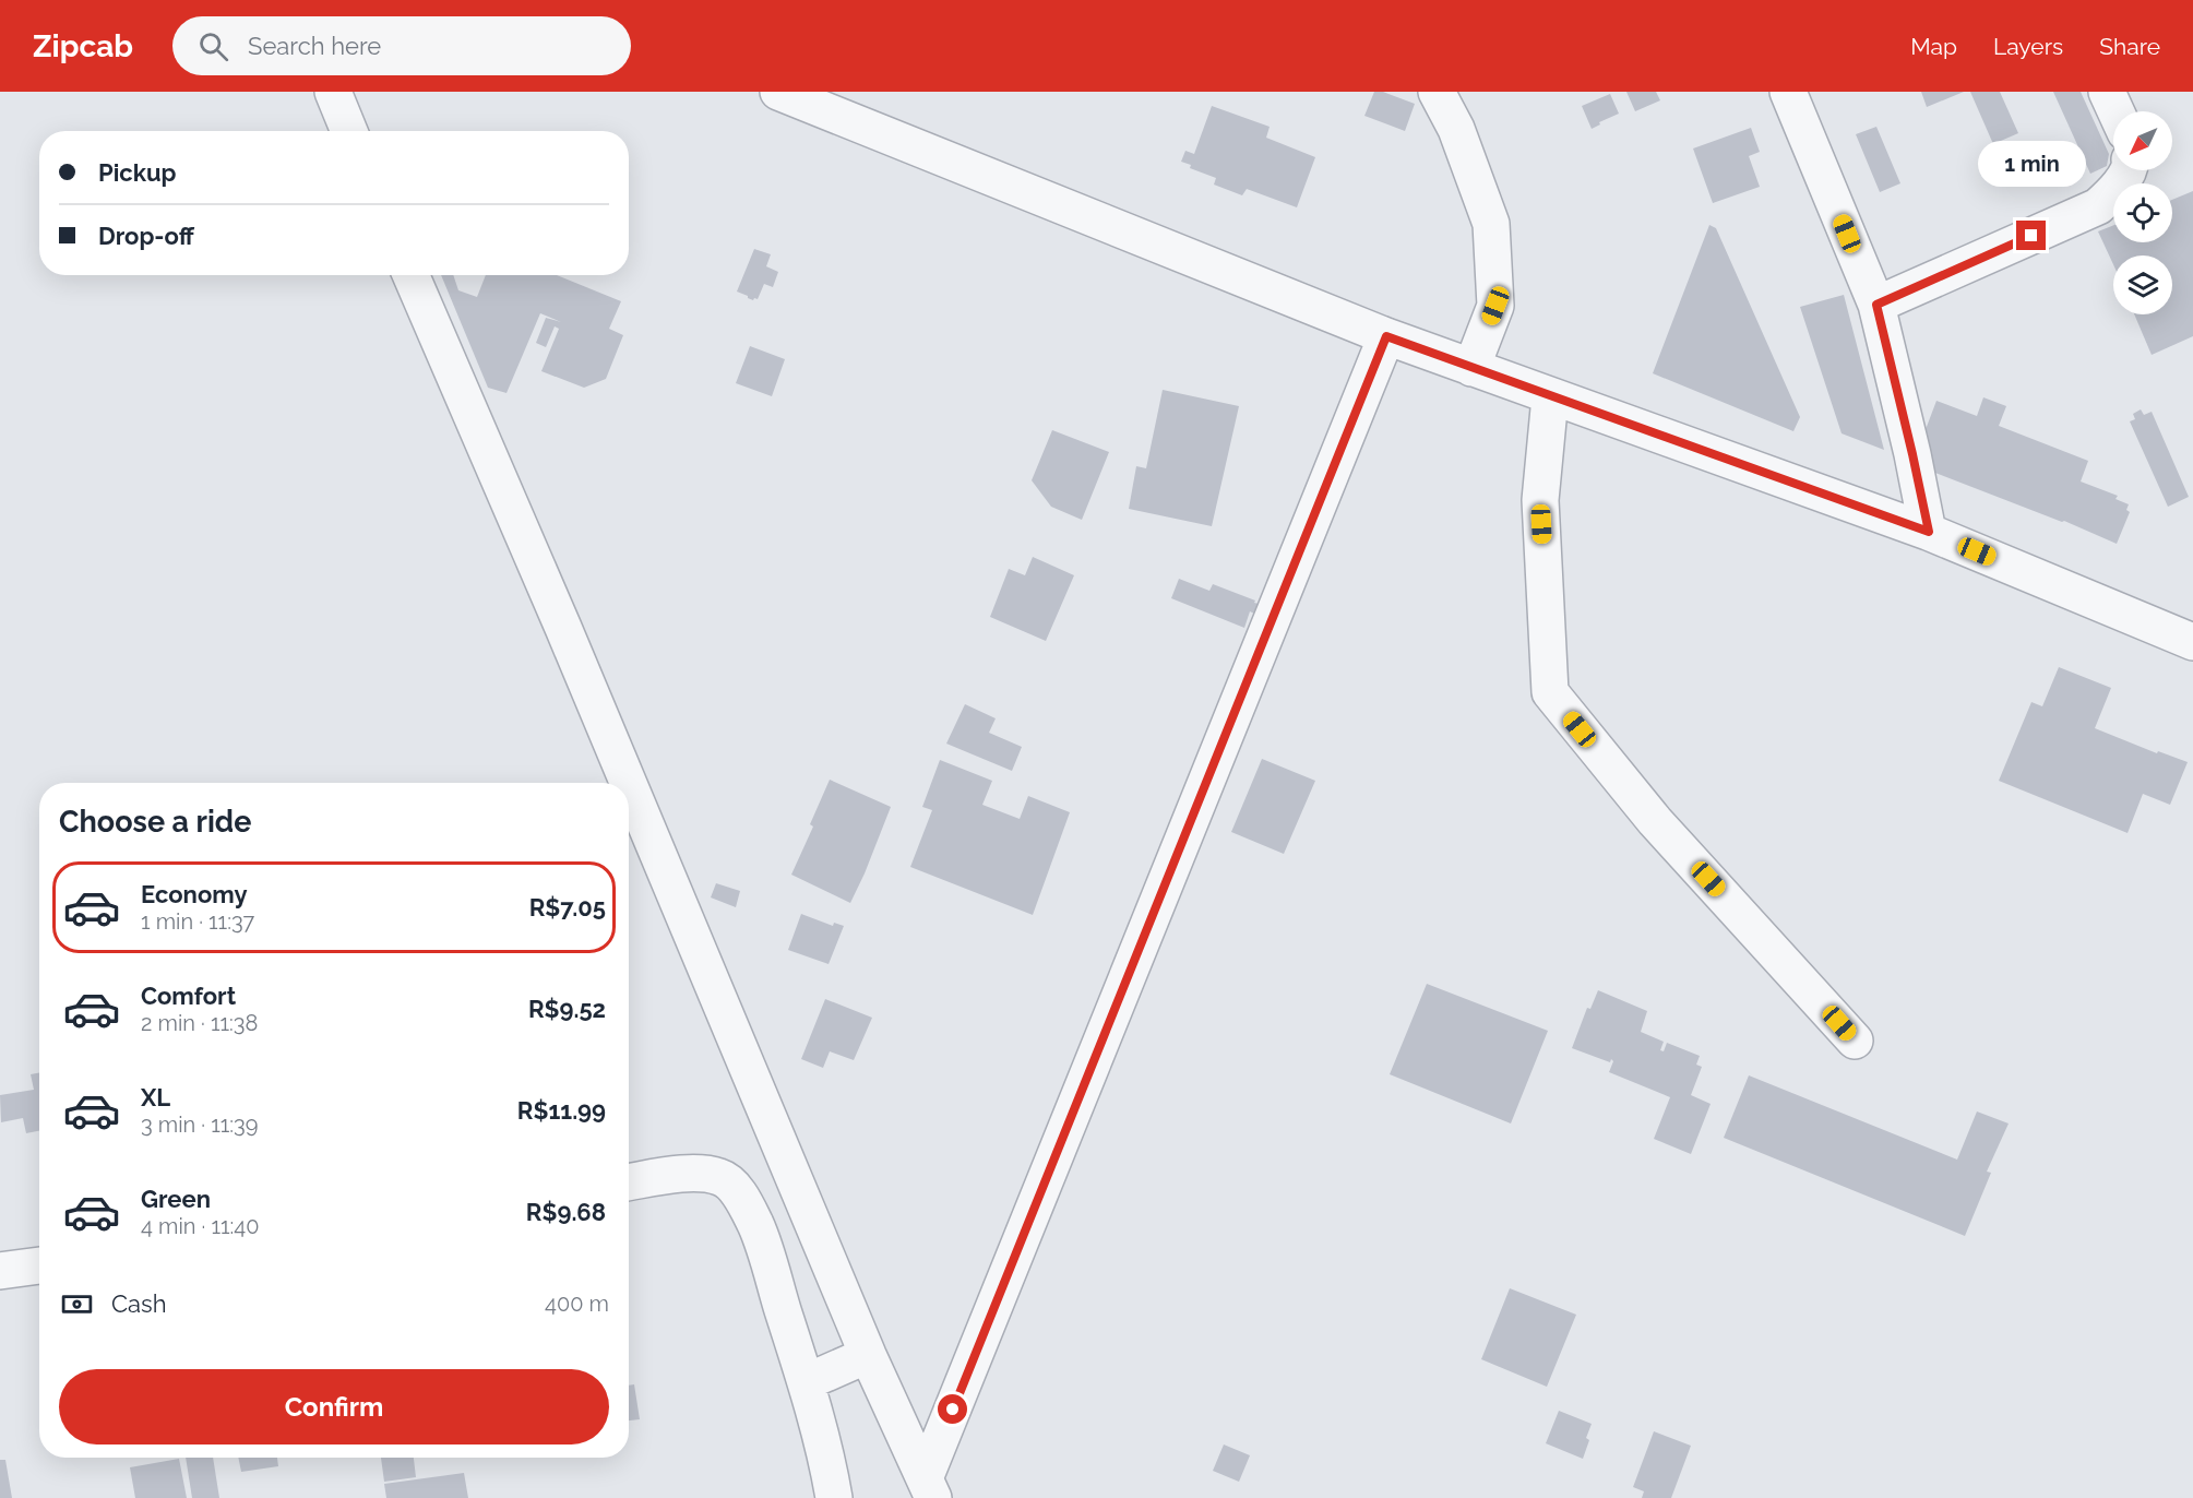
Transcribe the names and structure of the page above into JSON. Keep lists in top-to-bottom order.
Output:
{
  "north": "bottom left",
  "page": {
    "header": "Zipcab",
    "search": "Search here",
    "nav": ["Map", "Layers", "Share"],
    "banner": ["Pickup", "Drop-off"],
    "bubble": "1 min",
    "heading": "Choose a ride",
    "list": [
      {
        "name": "Economy",
        "note": "1 min · 11:37",
        "value": "R$7.05"
      },
      {
        "name": "Comfort",
        "note": "2 min · 11:38",
        "value": "R$9.52"
      },
      {
        "name": "XL",
        "note": "3 min · 11:39",
        "value": "R$11.99"
      },
      {
        "name": "Green",
        "note": "4 min · 11:40",
        "value": "R$9.68"
      }
    ],
    "pay": ["Cash", "400 m"],
    "buttons": "Confirm"
  }
}
